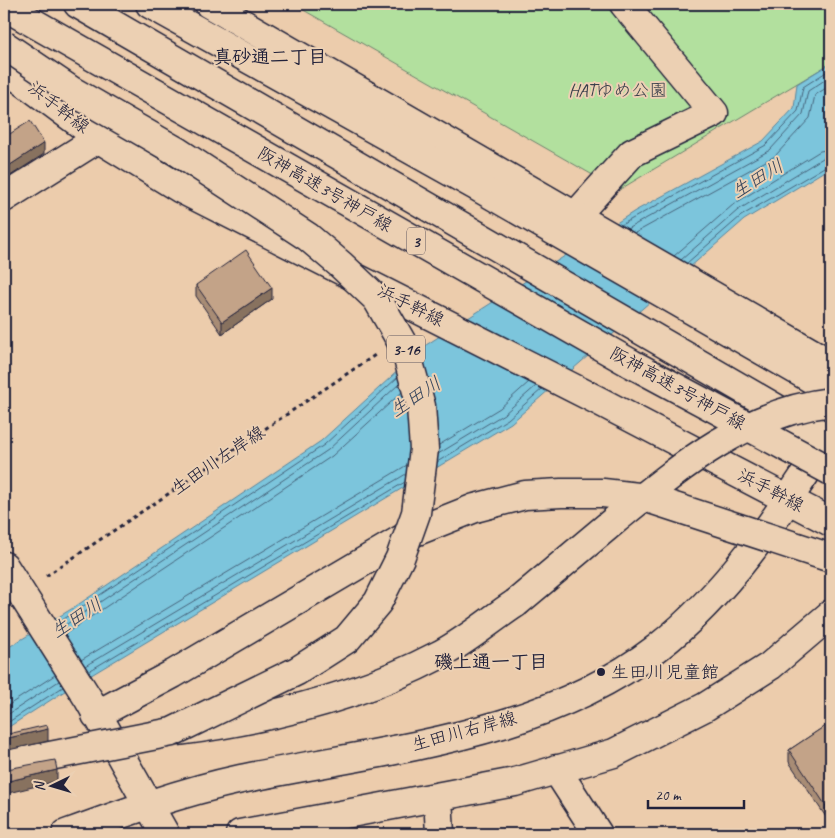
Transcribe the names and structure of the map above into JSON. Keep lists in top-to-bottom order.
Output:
{
  "streets": {
    "main road": [
      "浜手幹線",
      "阪神高速3号神戸線",
      "3",
      "3-16",
      "生田川右岸線"
    ],
    "path": ["生田川左岸線"]
  },
  "crossings": [
    ["浜手幹線", "生田川右岸線"]
  ],
  "districts": ["真砂通二丁目", "磯上通一丁目"],
  "water": ["生田川"],
  "parks": ["HATゆめ公園"],
  "places": ["生田川児童館"],
  "scale_bar": "20 m",
  "north": "left"
}
